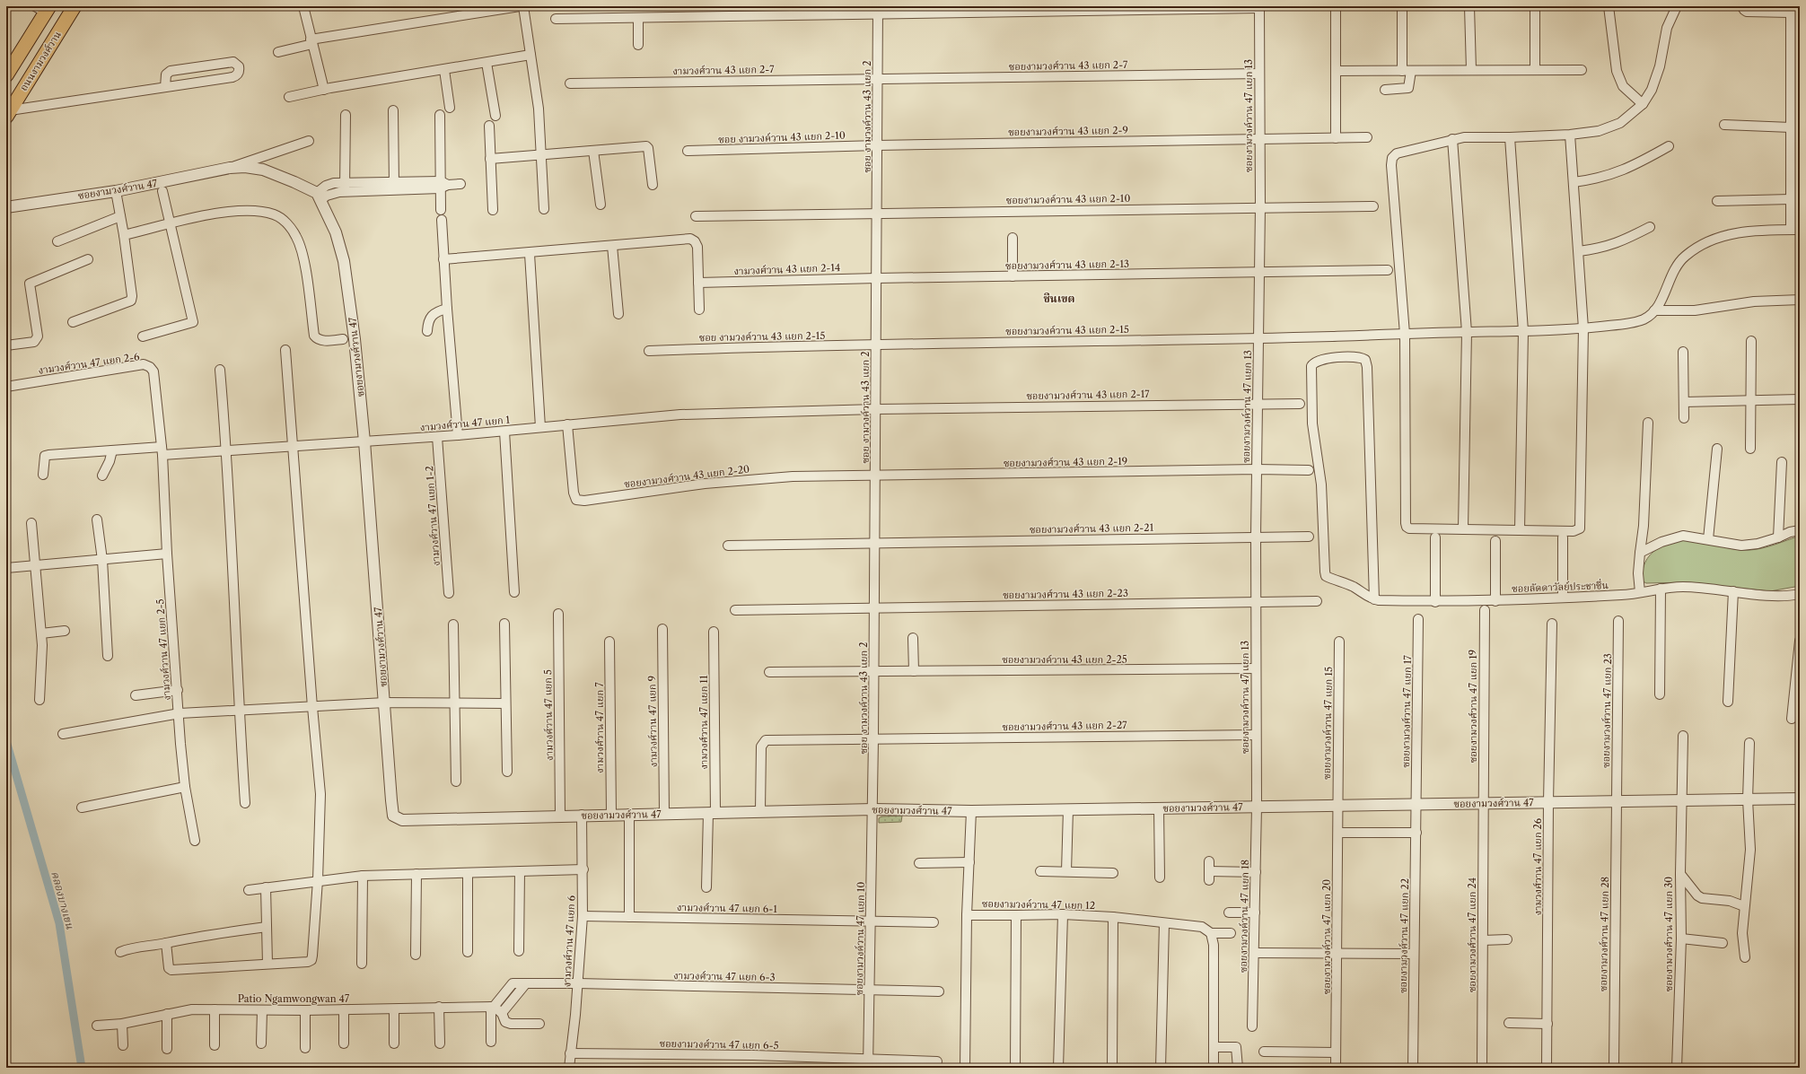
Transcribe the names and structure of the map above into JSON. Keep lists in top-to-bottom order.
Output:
{
  "streets": {
    "main road": ["ถนนงามวงศ์วาน"],
    "street": [
      "ซอยงามวงศ์วาน 43 แยก 2-7",
      "งามวงศ์วาน 43 แยก 2-7",
      "ซอยงามวงค์วาน 47 แยก 13",
      "ซอย งามวงค์วาน 43 แยก 2",
      "ซอยงามวงศ์วาน 43 แยก 2-9",
      "ซอย งามวงค์วาน 43 แยก 2-10",
      "ซอยงามวงศ์วาน 47",
      "ซอยงามวงค์วาน 43 แยก 2-10",
      "ซอยงามวงศ์วาน 43 แยก 2-13",
      "งามวงศ์วาน 43 แยก 2-14",
      "ซอยงามวงค์วาน 43 แยก 2-15",
      "ซอย งามวงค์วาน 43 แยก 2-15",
      "งามวงศ์วาน 47 แยก 2-6",
      "ซอยงามวงศ์วาน 43 แยก 2-17",
      "งามวงศ์วาน 47 แยก 1",
      "ซอยงามวงศ์วาน 43 แยก 2-19",
      "ซอยงามวงศ์วาน 43 แยก 2-20",
      "งามวงศ์วาน 47 แยก 1-2",
      "ซอยงามวงศ์วาน 43 แยก 2-21",
      "ซอยลัดดาวัลย์ประชาชื่น",
      "ซอยงามวงศ์วาน 43 แยก 2-23",
      "งามวงศ์วาน 47 แยก 2-5",
      "ซอยงามวงค์วาน 43 แยก 2-25",
      "ซอยงามวงศ์วาน 47 แยก 19",
      "ซอยงามวงศ์วาน 47 แยก 23",
      "ซอยงามวงศ์วาน 47 แยก 17",
      "งามวงศ์วาน 47 แยก 5",
      "งามวงศ์วาน 47 แยก 9",
      "งามวงศ์วาน 47 แยก 11",
      "ซอยงามวงค์วาน 47 แยก 15",
      "ซอยงามวงศ์วาน 43 แยก 2-27",
      "งามวงศ์วาน 47 แยก 7",
      "งามวงศ์วาน 47 แยก 26",
      "ซอยงามวงค์วาน 47 แยก 12",
      "งามวงศ์วาน 47 แยก 6-1",
      "ซอยงามวงค์วาน 47 แยก 18",
      "ซอยงามวงศ์วาน 47 แยก 28",
      "ซอยงามวงศ์วาน 47 แยก 30",
      "ซอยงามวงศ์วาน 47 แยก 24",
      "ซอยงามวงศ์วาน 47 แยก 22",
      "ซอยงามวงค์วาน 47 แยก 20",
      "ซอยงามวงค์วาน 47 แยก 10",
      "งามวงศ์วาน 47 แยก 6",
      "งามวงศ์วาน 47 แยก 6-3",
      "Patio Ngamwongwan 47",
      "ซอยงามวงศ์วาน 47 แยก 6-5"
    ]
  },
  "crossings": [
    ["ซอยงามวงศ์วาน 43 แยก 2-7", "งามวงศ์วาน 43 แยก 2-7"],
    ["ซอยงามวงศ์วาน 43 แยก 2-7", "ซอยงามวงค์วาน 47 แยก 13"],
    ["ซอยงามวงศ์วาน 43 แยก 2-7", "ซอย งามวงค์วาน 43 แยก 2"],
    ["งามวงศ์วาน 43 แยก 2-7", "ซอย งามวงค์วาน 43 แยก 2"],
    ["ซอยงามวงค์วาน 47 แยก 13", "ซอยงามวงศ์วาน 43 แยก 2-9"],
    ["ซอยงามวงค์วาน 47 แยก 13", "ซอยงามวงศ์วาน 47"],
    ["ซอยงามวงค์วาน 47 แยก 13", "ซอยงามวงค์วาน 43 แยก 2-10"],
    ["ซอยงามวงค์วาน 47 แยก 13", "ซอยงามวงศ์วาน 43 แยก 2-13"],
    ["ซอยงามวงค์วาน 47 แยก 13", "ซอยงามวงค์วาน 43 แยก 2-15"],
    ["ซอยงามวงค์วาน 47 แยก 13", "ซอยงามวงศ์วาน 43 แยก 2-17"],
    ["ซอยงามวงค์วาน 47 แยก 13", "ซอยงามวงศ์วาน 43 แยก 2-19"],
    ["ซอยงามวงค์วาน 47 แยก 13", "ซอยงามวงศ์วาน 43 แยก 2-21"],
    ["ซอยงามวงค์วาน 47 แยก 13", "ซอยงามวงศ์วาน 43 แยก 2-23"],
    ["ซอยงามวงค์วาน 47 แยก 13", "ซอยงามวงค์วาน 43 แยก 2-25"],
    ["ซอยงามวงค์วาน 47 แยก 13", "ซอยงามวงศ์วาน 43 แยก 2-27"],
    ["ซอยงามวงค์วาน 47 แยก 13", "ซอยงามวงค์วาน 47 แยก 18"],
    ["ซอย งามวงค์วาน 43 แยก 2", "ซอยงามวงศ์วาน 43 แยก 2-9"],
    ["ซอย งามวงค์วาน 43 แยก 2", "ซอย งามวงค์วาน 43 แยก 2-10"],
    ["ซอย งามวงค์วาน 43 แยก 2", "ซอยงามวงศ์วาน 47"],
    ["ซอย งามวงค์วาน 43 แยก 2", "ซอยงามวงค์วาน 43 แยก 2-10"],
    ["ซอย งามวงค์วาน 43 แยก 2", "ซอยงามวงศ์วาน 43 แยก 2-13"],
    ["ซอย งามวงค์วาน 43 แยก 2", "งามวงศ์วาน 43 แยก 2-14"],
    ["ซอย งามวงค์วาน 43 แยก 2", "ซอยงามวงค์วาน 43 แยก 2-15"],
    ["ซอย งามวงค์วาน 43 แยก 2", "ซอย งามวงค์วาน 43 แยก 2-15"],
    ["ซอย งามวงค์วาน 43 แยก 2", "ซอยงามวงศ์วาน 43 แยก 2-17"],
    ["ซอย งามวงค์วาน 43 แยก 2", "ซอยงามวงศ์วาน 43 แยก 2-19"],
    ["ซอย งามวงค์วาน 43 แยก 2", "ซอยงามวงศ์วาน 43 แยก 2-20"],
    ["ซอย งามวงค์วาน 43 แยก 2", "ซอยงามวงศ์วาน 43 แยก 2-21"],
    ["ซอย งามวงค์วาน 43 แยก 2", "ซอยงามวงศ์วาน 43 แยก 2-23"],
    ["ซอย งามวงค์วาน 43 แยก 2", "ซอยงามวงค์วาน 43 แยก 2-25"],
    ["ซอย งามวงค์วาน 43 แยก 2", "ซอยงามวงศ์วาน 43 แยก 2-27"],
    ["ซอย งามวงค์วาน 43 แยก 2", "ซอยงามวงค์วาน 47 แยก 10"],
    ["ซอยงามวงศ์วาน 43 แยก 2-9", "ซอย งามวงค์วาน 43 แยก 2-10"],
    ["ซอยงามวงศ์วาน 47", "งามวงศ์วาน 47 แยก 1"],
    ["ซอยงามวงศ์วาน 47", "ซอยงามวงศ์วาน 47 แยก 19"],
    ["ซอยงามวงศ์วาน 47", "ซอยงามวงศ์วาน 47 แยก 23"],
    ["ซอยงามวงศ์วาน 47", "ซอยงามวงศ์วาน 47 แยก 17"],
    ["ซอยงามวงศ์วาน 47", "งามวงศ์วาน 47 แยก 5"],
    ["ซอยงามวงศ์วาน 47", "งามวงศ์วาน 47 แยก 9"],
    ["ซอยงามวงศ์วาน 47", "งามวงศ์วาน 47 แยก 11"],
    ["ซอยงามวงศ์วาน 47", "ซอยงามวงค์วาน 47 แยก 15"],
    ["ซอยงามวงศ์วาน 47", "ซอยงามวงศ์วาน 43 แยก 2-27"],
    ["ซอยงามวงศ์วาน 47", "งามวงศ์วาน 47 แยก 7"],
    ["ซอยงามวงศ์วาน 47", "งามวงศ์วาน 47 แยก 26"],
    ["ซอยงามวงศ์วาน 47", "ซอยงามวงค์วาน 47 แยก 12"],
    ["ซอยงามวงศ์วาน 47", "ซอยงามวงค์วาน 47 แยก 18"],
    ["ซอยงามวงศ์วาน 47", "ซอยงามวงศ์วาน 47 แยก 28"],
    ["ซอยงามวงศ์วาน 47", "ซอยงามวงศ์วาน 47 แยก 30"],
    ["ซอยงามวงศ์วาน 47", "ซอยงามวงศ์วาน 47 แยก 24"],
    ["ซอยงามวงศ์วาน 47", "ซอยงามวงศ์วาน 47 แยก 22"],
    ["ซอยงามวงศ์วาน 47", "ซอยงามวงค์วาน 47 แยก 20"],
    ["ซอยงามวงศ์วาน 47", "ซอยงามวงค์วาน 47 แยก 10"],
    ["ซอยงามวงศ์วาน 47", "งามวงศ์วาน 47 แยก 6"],
    ["ซอยงามวงศ์วาน 43 แยก 2-13", "งามวงศ์วาน 43 แยก 2-14"],
    ["ซอยงามวงค์วาน 43 แยก 2-15", "ซอย งามวงค์วาน 43 แยก 2-15"],
    ["งามวงศ์วาน 47 แยก 2-6", "งามวงศ์วาน 47 แยก 1"],
    ["งามวงศ์วาน 47 แยก 2-6", "งามวงศ์วาน 47 แยก 2-5"],
    ["ซอยงามวงศ์วาน 43 แยก 2-17", "งามวงศ์วาน 47 แยก 1"],
    ["ซอยงามวงศ์วาน 43 แยก 2-17", "ซอยงามวงศ์วาน 43 แยก 2-20"],
    ["งามวงศ์วาน 47 แยก 1", "ซอยงามวงศ์วาน 43 แยก 2-20"],
    ["งามวงศ์วาน 47 แยก 1", "งามวงศ์วาน 47 แยก 1-2"],
    ["งามวงศ์วาน 47 แยก 1", "งามวงศ์วาน 47 แยก 2-5"],
    ["ซอยงามวงศ์วาน 43 แยก 2-19", "ซอยงามวงศ์วาน 43 แยก 2-20"],
    ["ซอยงามวงศ์วาน 47 แยก 19", "ซอยงามวงศ์วาน 47 แยก 24"],
    ["ซอยงามวงศ์วาน 47 แยก 23", "ซอยงามวงศ์วาน 47 แยก 28"],
    ["ซอยงามวงศ์วาน 47 แยก 17", "ซอยงามวงศ์วาน 47 แยก 22"],
    ["ซอยงามวงค์วาน 47 แยก 15", "ซอยงามวงค์วาน 47 แยก 20"],
    ["งามวงศ์วาน 47 แยก 6-1", "ซอยงามวงค์วาน 47 แยก 10"],
    ["งามวงศ์วาน 47 แยก 6-1", "งามวงศ์วาน 47 แยก 6"],
    ["ซอยงามวงค์วาน 47 แยก 10", "งามวงศ์วาน 47 แยก 6-3"],
    ["ซอยงามวงค์วาน 47 แยก 10", "ซอยงามวงศ์วาน 47 แยก 6-5"],
    ["งามวงศ์วาน 47 แยก 6", "งามวงศ์วาน 47 แยก 6-3"],
    ["งามวงศ์วาน 47 แยก 6", "ซอยงามวงศ์วาน 47 แยก 6-5"],
    ["งามวงศ์วาน 47 แยก 6-3", "Patio Ngamwongwan 47"]
  ],
  "districts": ["ชินเขต"],
  "water": ["คลองบางเขน"]
}
